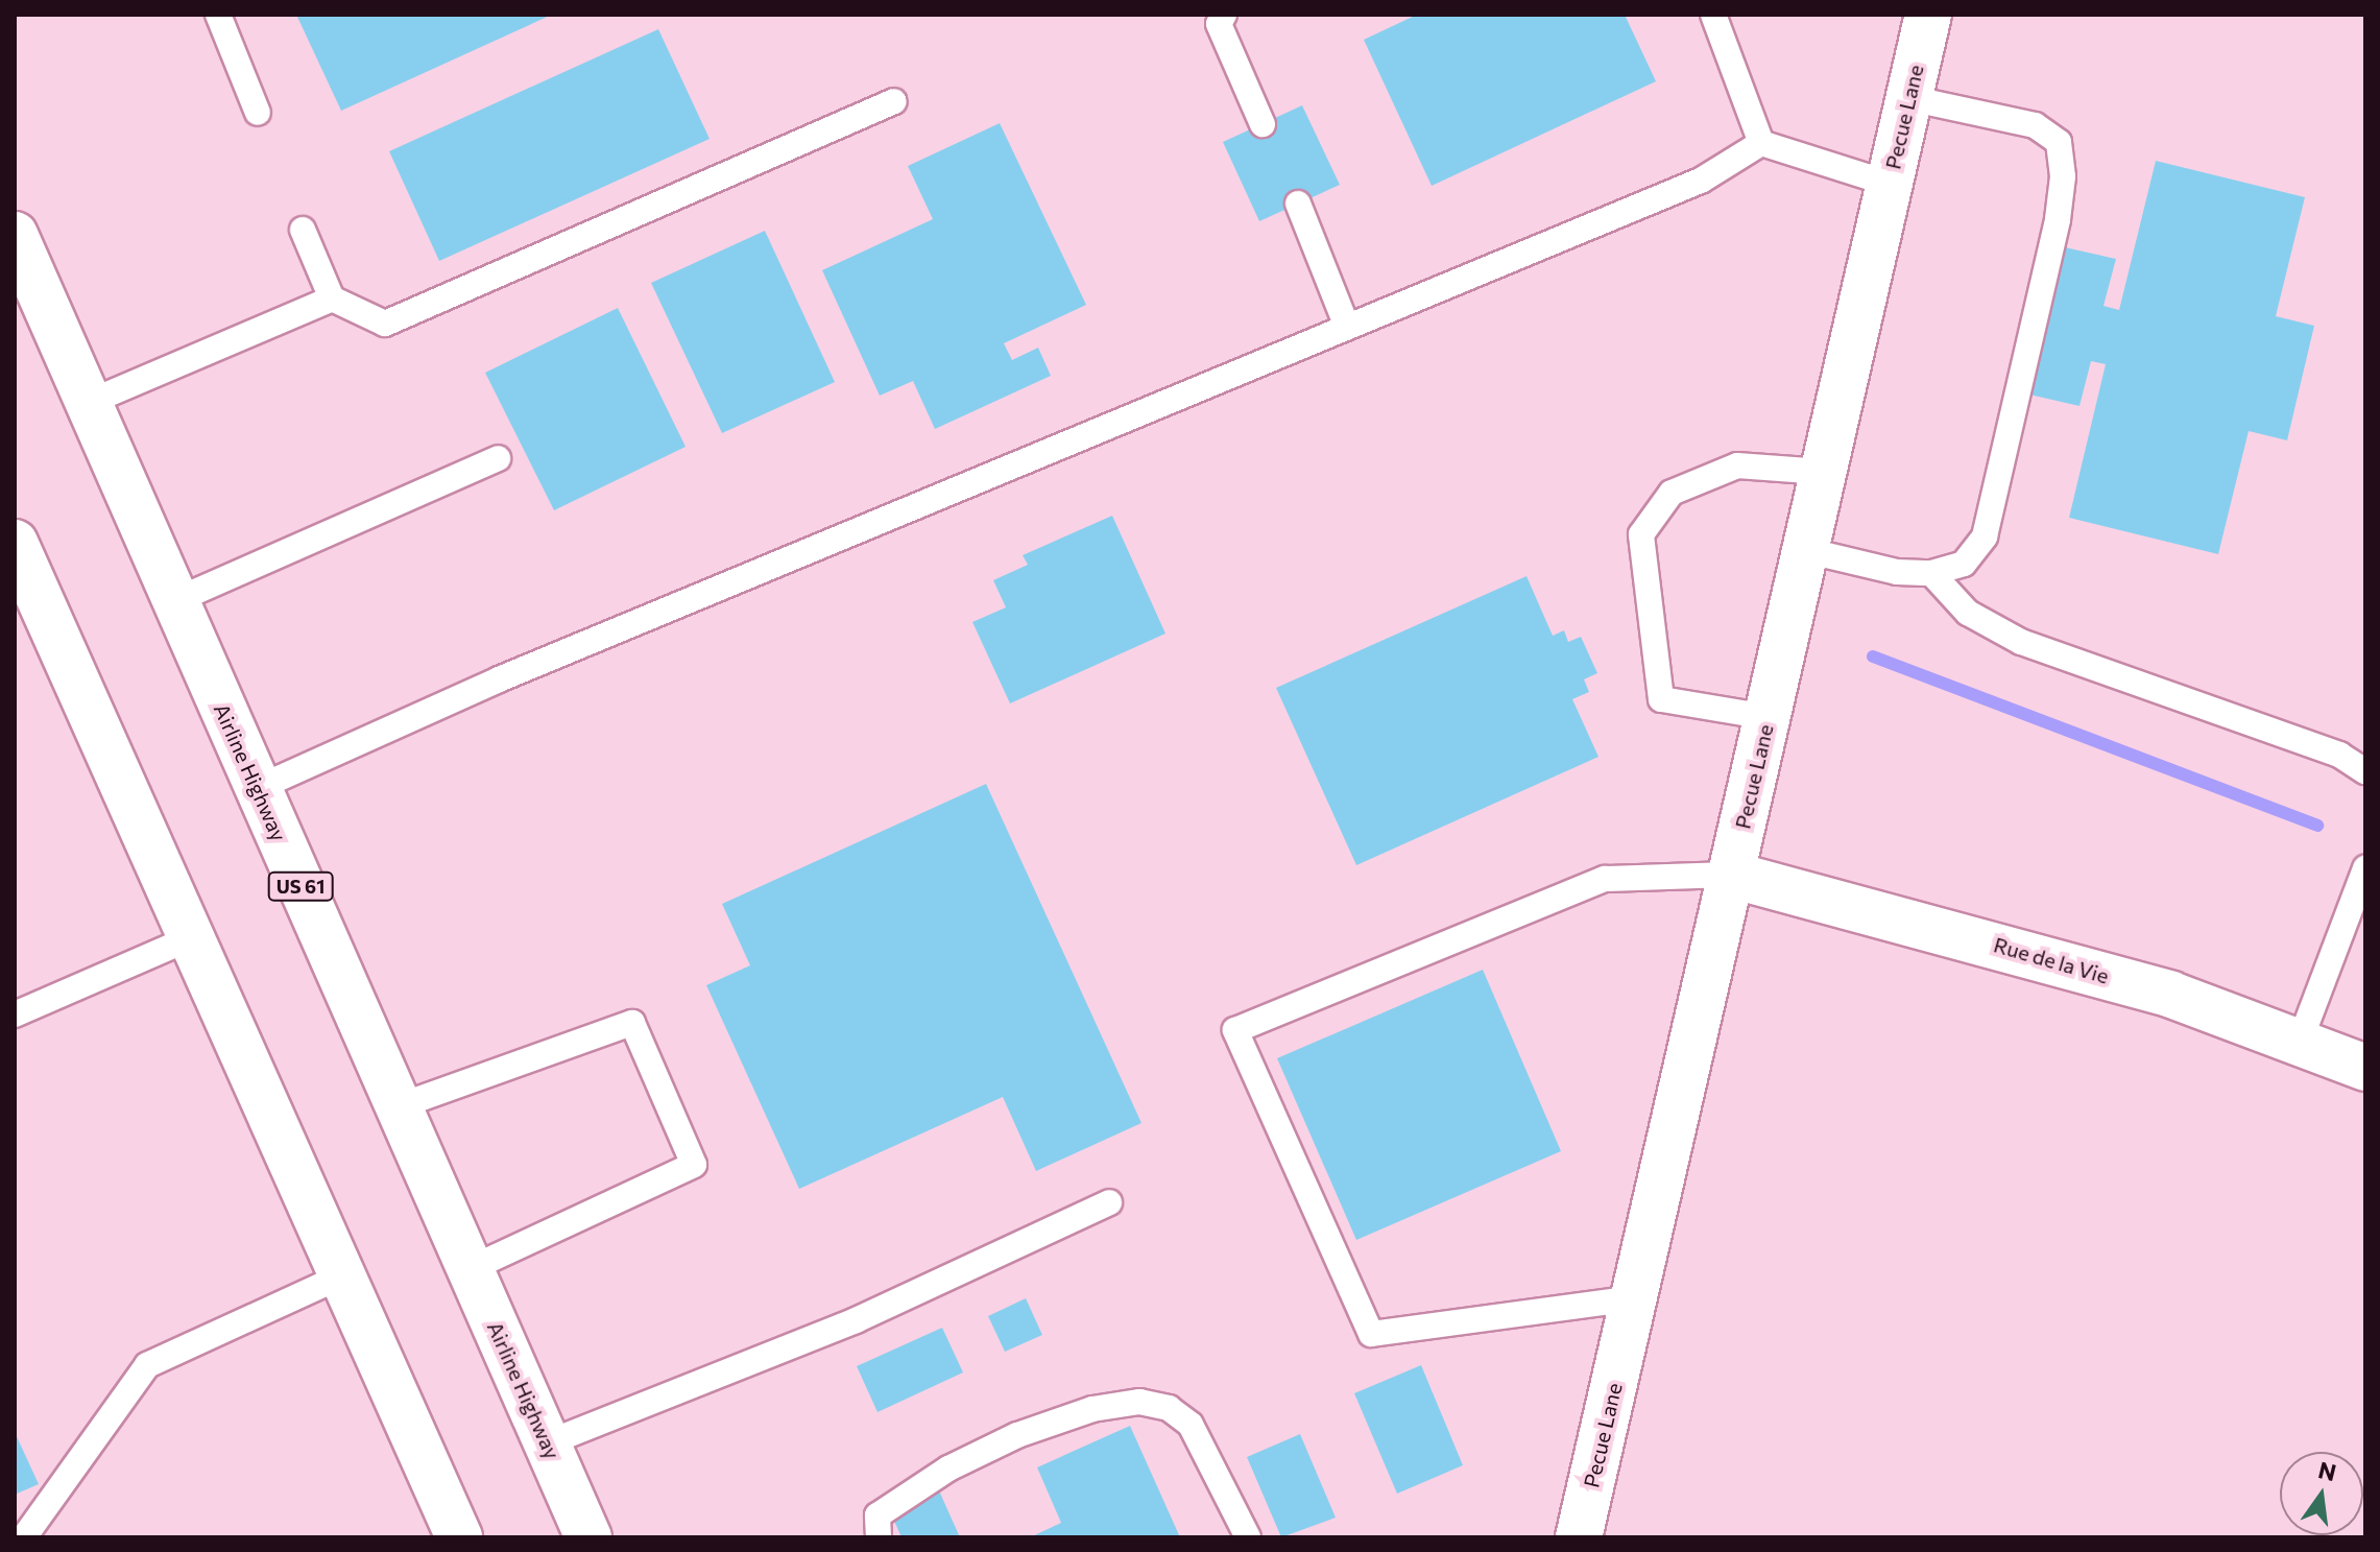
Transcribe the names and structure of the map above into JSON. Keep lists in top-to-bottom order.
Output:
{
  "streets": {
    "main road": [
      "Pecue Lane",
      "Airline Highway",
      "US 61",
      "Rue de la Vie"
    ]
  },
  "crossings": [
    ["Pecue Lane", "Rue de la Vie"]
  ],
  "north": "top"
}
